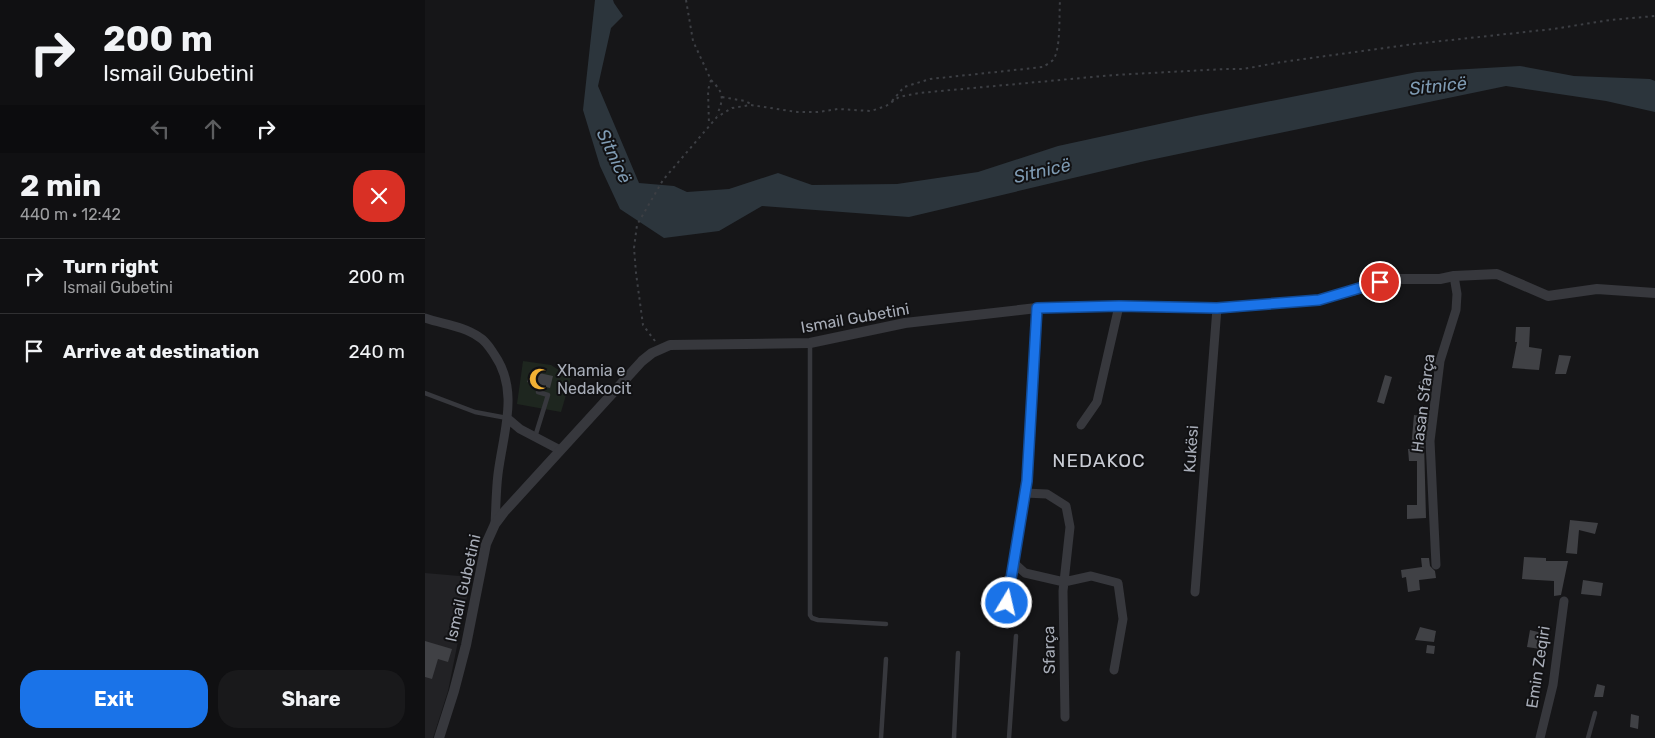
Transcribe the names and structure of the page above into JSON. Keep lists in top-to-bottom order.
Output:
{
  "streets": {
    "street": [
      "Ismail Gubetini",
      "Hasan Sfarça",
      "Kukësi",
      "Sfarça",
      "Emin Zeqiri"
    ]
  },
  "crossings": [
    ["Ismail Gubetini", "Hasan Sfarça"],
    ["Ismail Gubetini", "Kukësi"]
  ],
  "districts": ["NEDAKOC"],
  "water": ["Sitnicë"],
  "places": {
    "mosque": ["Xhamia e Nedakocit"]
  },
  "page": {
    "turn": ["200 m", "Ismail Gubetini"],
    "heading": ["2 min", "440 m · 12:42"],
    "list": [
      {
        "name": "Turn right",
        "note": "Ismail Gubetini",
        "value": "200 m"
      },
      {
        "name": "Arrive at destination",
        "value": "240 m"
      }
    ],
    "buttons": ["Exit", "Share"]
  }
}
